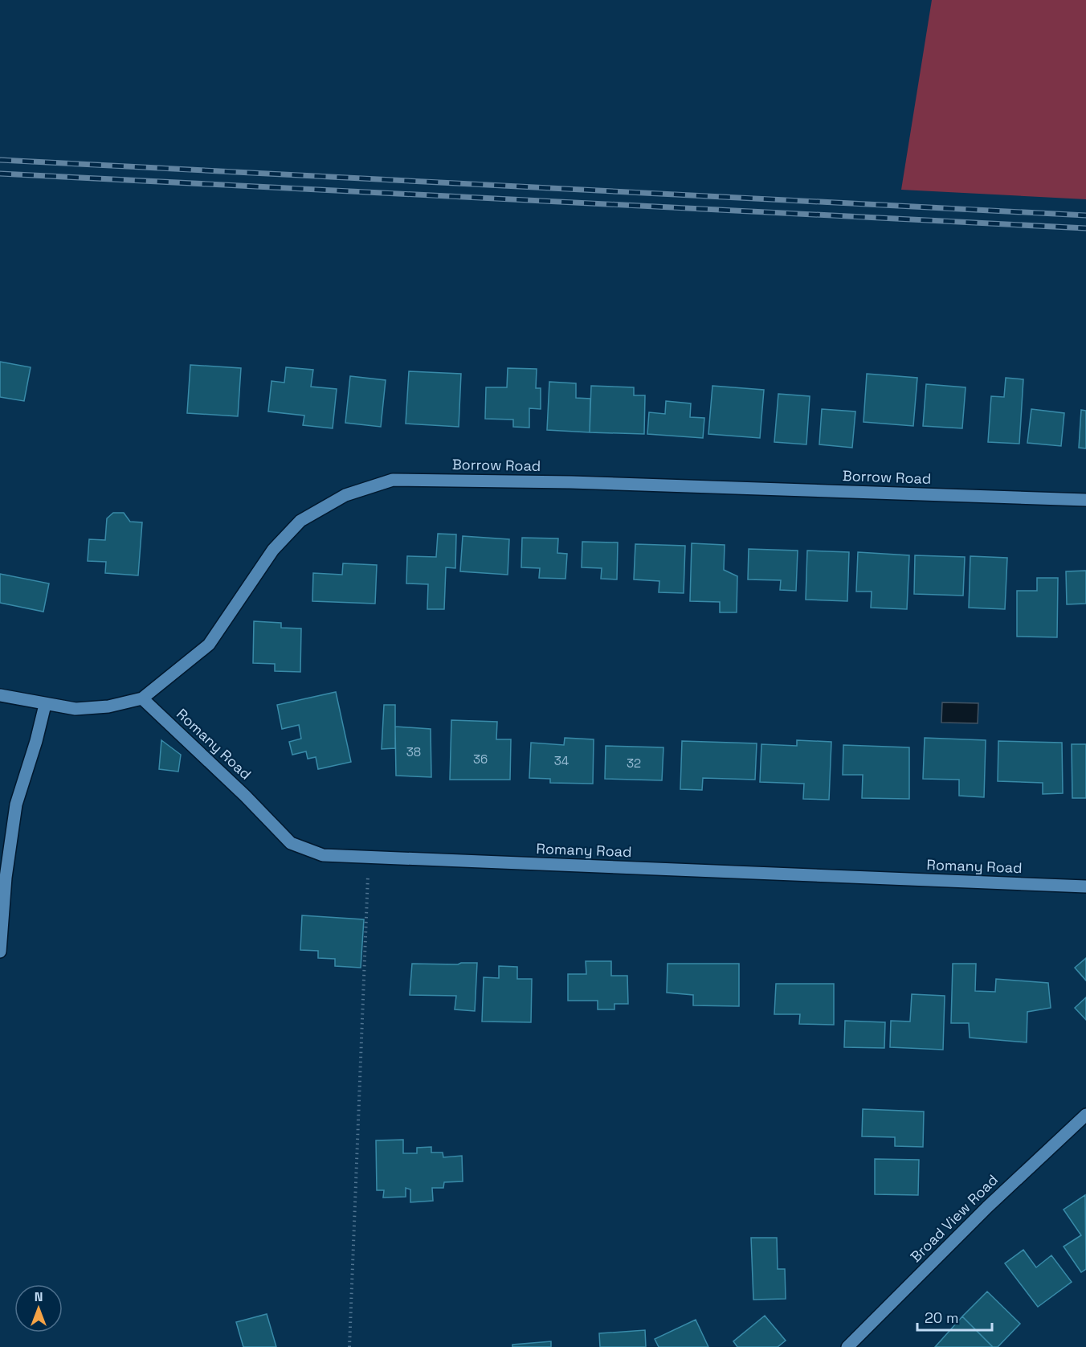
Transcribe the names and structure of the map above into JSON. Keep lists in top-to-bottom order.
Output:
{
  "streets": {
    "street": ["Borrow Road", "Romany Road", "Broad View Road"]
  },
  "crossings": [
    ["Borrow Road", "Romany Road"]
  ],
  "house_numbers": [
    "38",
    "36",
    "34",
    "32"
  ],
  "scale_bar": "20 m",
  "north": "top"
}
